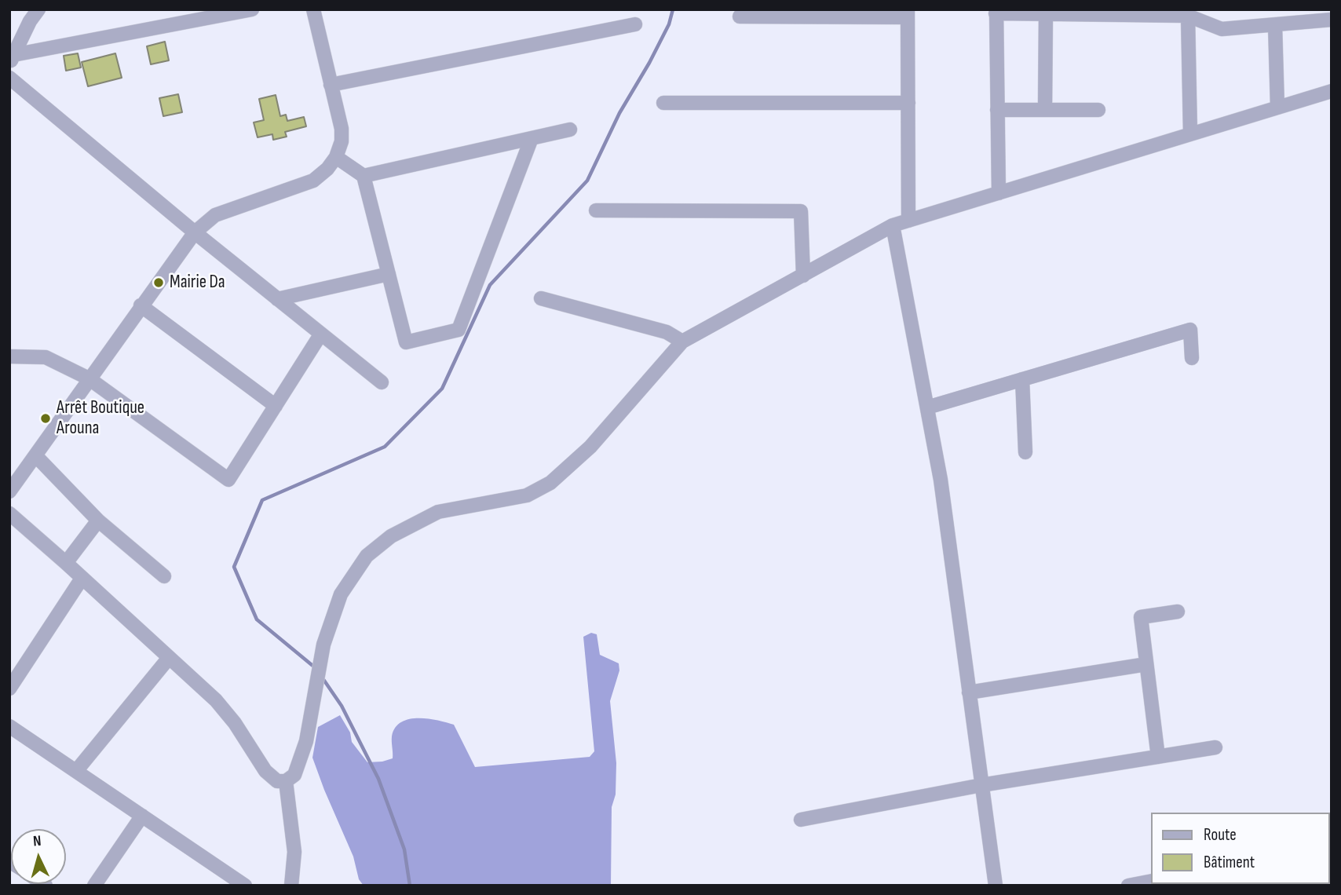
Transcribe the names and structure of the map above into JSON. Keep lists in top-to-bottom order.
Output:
{
  "places": ["Mairie Da", "Arrêt Boutique Arouna"],
  "legend": ["Route", "Bâtiment"],
  "north": "top"
}
